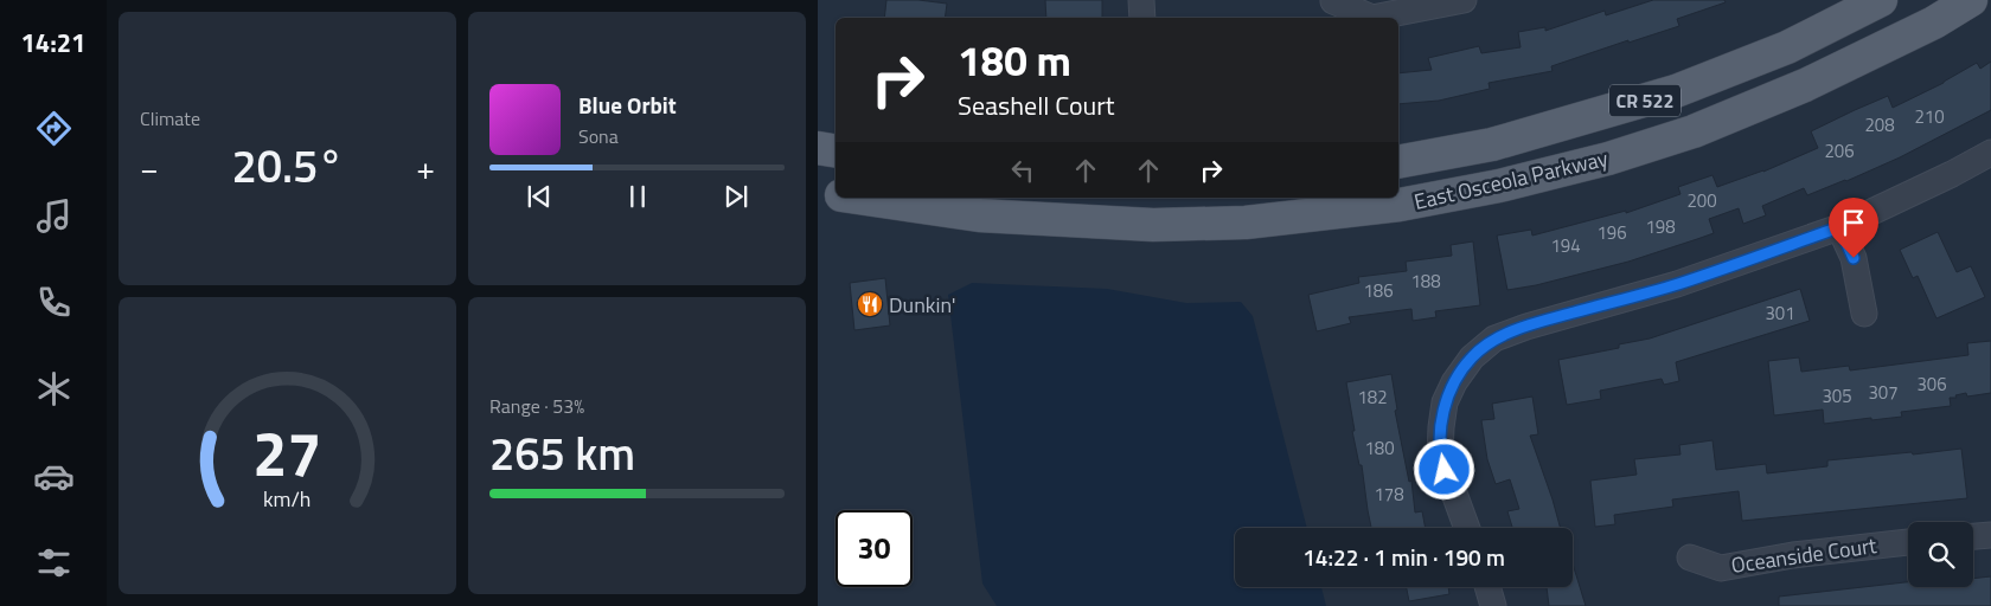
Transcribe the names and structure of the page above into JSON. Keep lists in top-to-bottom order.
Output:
{
  "streets": {
    "main road": ["CR 522", "East Osceola Parkway"],
    "street": ["Oceanside Court"]
  },
  "places": {
    "restaurant": ["Dunkin'"]
  },
  "house_numbers": [
    "210",
    "208",
    "206",
    "200",
    "198",
    "196",
    "194",
    "188",
    "186",
    "301",
    "306",
    "307",
    "305",
    "182",
    "180",
    "178"
  ],
  "page": {
    "tabs": "14:21",
    "tile": [
      "Climate",
      ["Range · 53%", "265 km"]
    ],
    "turn": ["180 m", "Seashell Court"],
    "song": ["Blue Orbit", "Sona"],
    "heat": ["−", "20.5°", "+"],
    "limit": "30",
    "trip": "14:22 · 1 min · 190 m",
    "gauge": ["27", "km/h"]
  }
}
